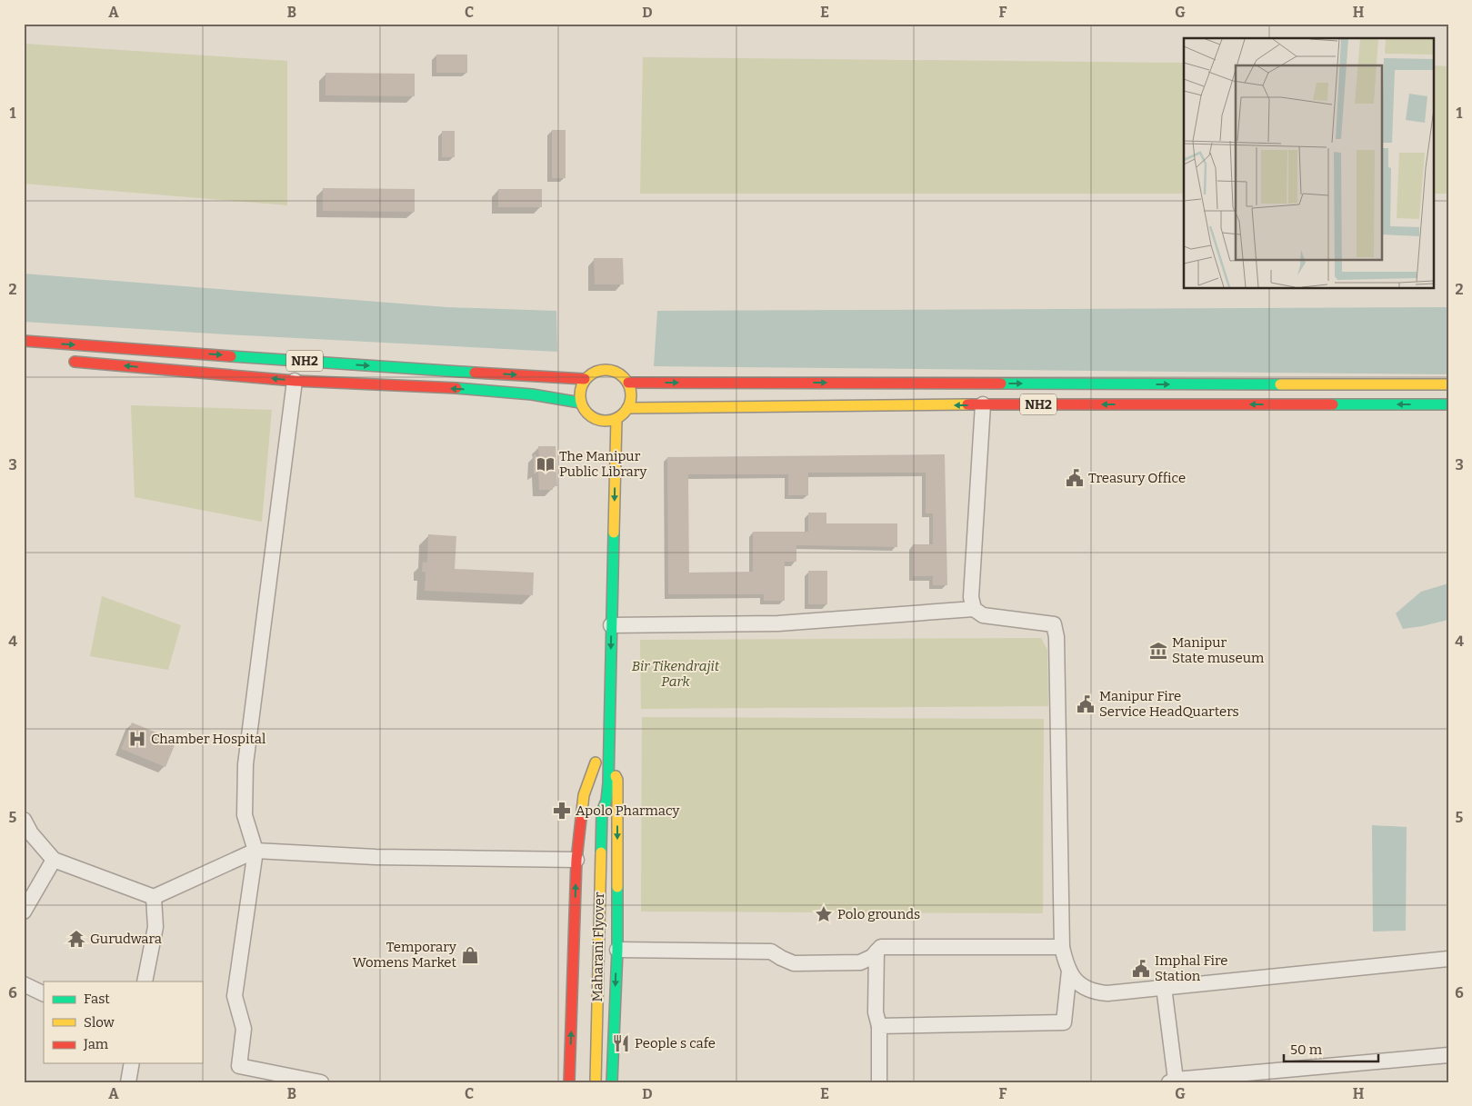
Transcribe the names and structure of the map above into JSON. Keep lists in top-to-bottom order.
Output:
{
  "streets": {
    "main road": ["NH2", "Maharani Flyover"]
  },
  "crossings": [
    ["NH2", "Maharani Flyover"]
  ],
  "one_way": ["Maharani Flyover"],
  "parks": ["Bir Tikendrajit Park"],
  "places": {
    "library": ["The Manipur Public Library"],
    "public building": ["Treasury Office", "Manipur Fire Service HeadQuarters", "Imphal Fire Station"],
    "museum": ["Manipur State museum"],
    "hospital": ["Chamber Hospital"],
    "pharmacy": ["Apolo Pharmacy"],
    "place": ["Polo grounds"],
    "temple": ["Gurudwara"],
    "shop": ["Temporary Womens Market"],
    "restaurant": ["People s cafe"]
  },
  "legend": ["Fast", "Slow", "Jam"],
  "scale_bar": "50 m",
  "grid": {
    "columns": [
      "A",
      "B",
      "C",
      "D",
      "E",
      "F",
      "G",
      "H"
    ],
    "rows": [
      "1",
      "2",
      "3",
      "4",
      "5",
      "6"
    ]
  }
}
